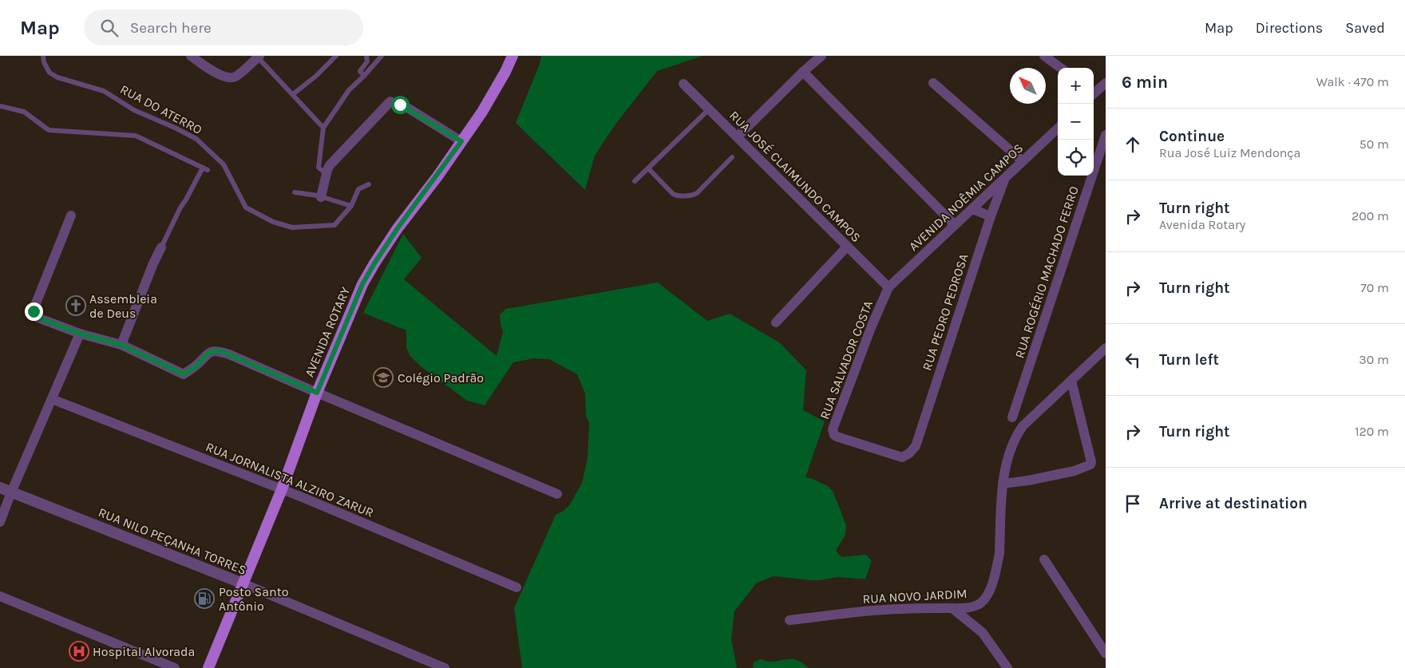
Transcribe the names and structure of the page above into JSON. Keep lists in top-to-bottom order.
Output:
{
  "streets": {
    "main road": ["AVENIDA ROTARY"],
    "street": [
      "RUA JOSÉ CLAIMUNDO CAMPOS",
      "AVENIDA NOÊMIA CAMPOS",
      "RUA ROGÉRIO MACHADO FERRO",
      "RUA PEDRO PEDROSA",
      "RUA SALVADOR COSTA",
      "RUA JORNALISTA ALZIRO ZARUR",
      "RUA NILO PEÇANHA TORRES",
      "RUA NOVO JARDIM"
    ],
    "lane": ["RUA DO ATERRO"]
  },
  "crossings": [
    ["RUA JOSÉ CLAIMUNDO CAMPOS", "AVENIDA NOÊMIA CAMPOS"],
    ["RUA JOSÉ CLAIMUNDO CAMPOS", "RUA SALVADOR COSTA"],
    ["AVENIDA NOÊMIA CAMPOS", "RUA PEDRO PEDROSA"],
    ["AVENIDA NOÊMIA CAMPOS", "RUA SALVADOR COSTA"],
    ["RUA PEDRO PEDROSA", "RUA SALVADOR COSTA"],
    ["AVENIDA ROTARY", "RUA JORNALISTA ALZIRO ZARUR"],
    ["AVENIDA ROTARY", "RUA NILO PEÇANHA TORRES"]
  ],
  "places": {
    "church": ["Assembleia de Deus"],
    "school or university": ["Colégio Padrão"],
    "fuel station": ["Posto Santo Antônio"],
    "hospital": ["Hospital Alvorada"]
  },
  "north": "top left",
  "page": {
    "header": "Map",
    "search": "Search here",
    "nav": ["Map", "Directions", "Saved"],
    "heading": ["6 min", "Walk · 470 m"],
    "map_buttons": ["+", "−"],
    "list": [
      ["Continue", "Rua José Luiz Mendonça", "50 m"],
      ["Turn right", "Avenida Rotary", "200 m"],
      ["Turn right", "70 m"],
      ["Turn left", "30 m"],
      ["Turn right", "120 m"],
      "Arrive at destination"
    ]
  }
}
